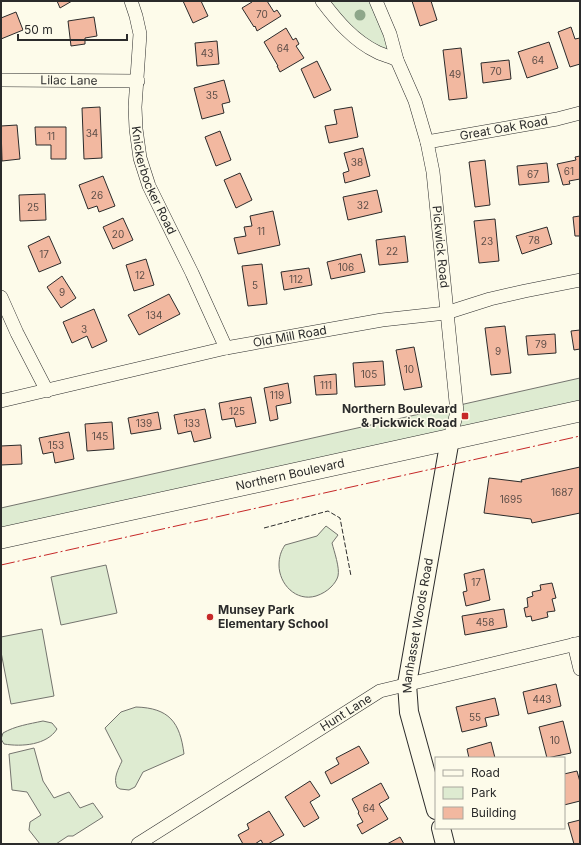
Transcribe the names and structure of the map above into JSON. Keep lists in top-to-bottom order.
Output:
{
  "streets": {
    "main road": ["Northern Boulevard"],
    "street": [
      "Lilac Lane",
      "Great Oak Road",
      "Knickerbocker Road",
      "Pickwick Road",
      "Old Mill Road",
      "Manhasset Woods Road",
      "Hunt Lane"
    ]
  },
  "crossings": [
    ["Lilac Lane", "Knickerbocker Road"],
    ["Great Oak Road", "Pickwick Road"],
    ["Knickerbocker Road", "Old Mill Road"],
    ["Pickwick Road", "Old Mill Road"],
    ["Pickwick Road", "Northern Boulevard"],
    ["Pickwick Road", "Manhasset Woods Road"],
    ["Northern Boulevard", "Manhasset Woods Road"],
    ["Manhasset Woods Road", "Hunt Lane"]
  ],
  "places": {
    "transit": ["Northern Boulevard & Pickwick Road"],
    "other": ["Munsey Park Elementary School"]
  },
  "house_numbers": [
    "70",
    "64",
    "43",
    "64",
    "70",
    "49",
    "35",
    "34",
    "11",
    "38",
    "61",
    "67",
    "26",
    "32",
    "25",
    "11",
    "20",
    "78",
    "23",
    "22",
    "17",
    "106",
    "12",
    "112",
    "5",
    "9",
    "134",
    "3",
    "79",
    "9",
    "10",
    "105",
    "111",
    "119",
    "125",
    "139",
    "133",
    "145",
    "153",
    "1687",
    "1695",
    "17",
    "458",
    "443",
    "55",
    "10",
    "64"
  ],
  "legend": ["Road", "Park", "Building"],
  "scale_bar": "50 m"
}
